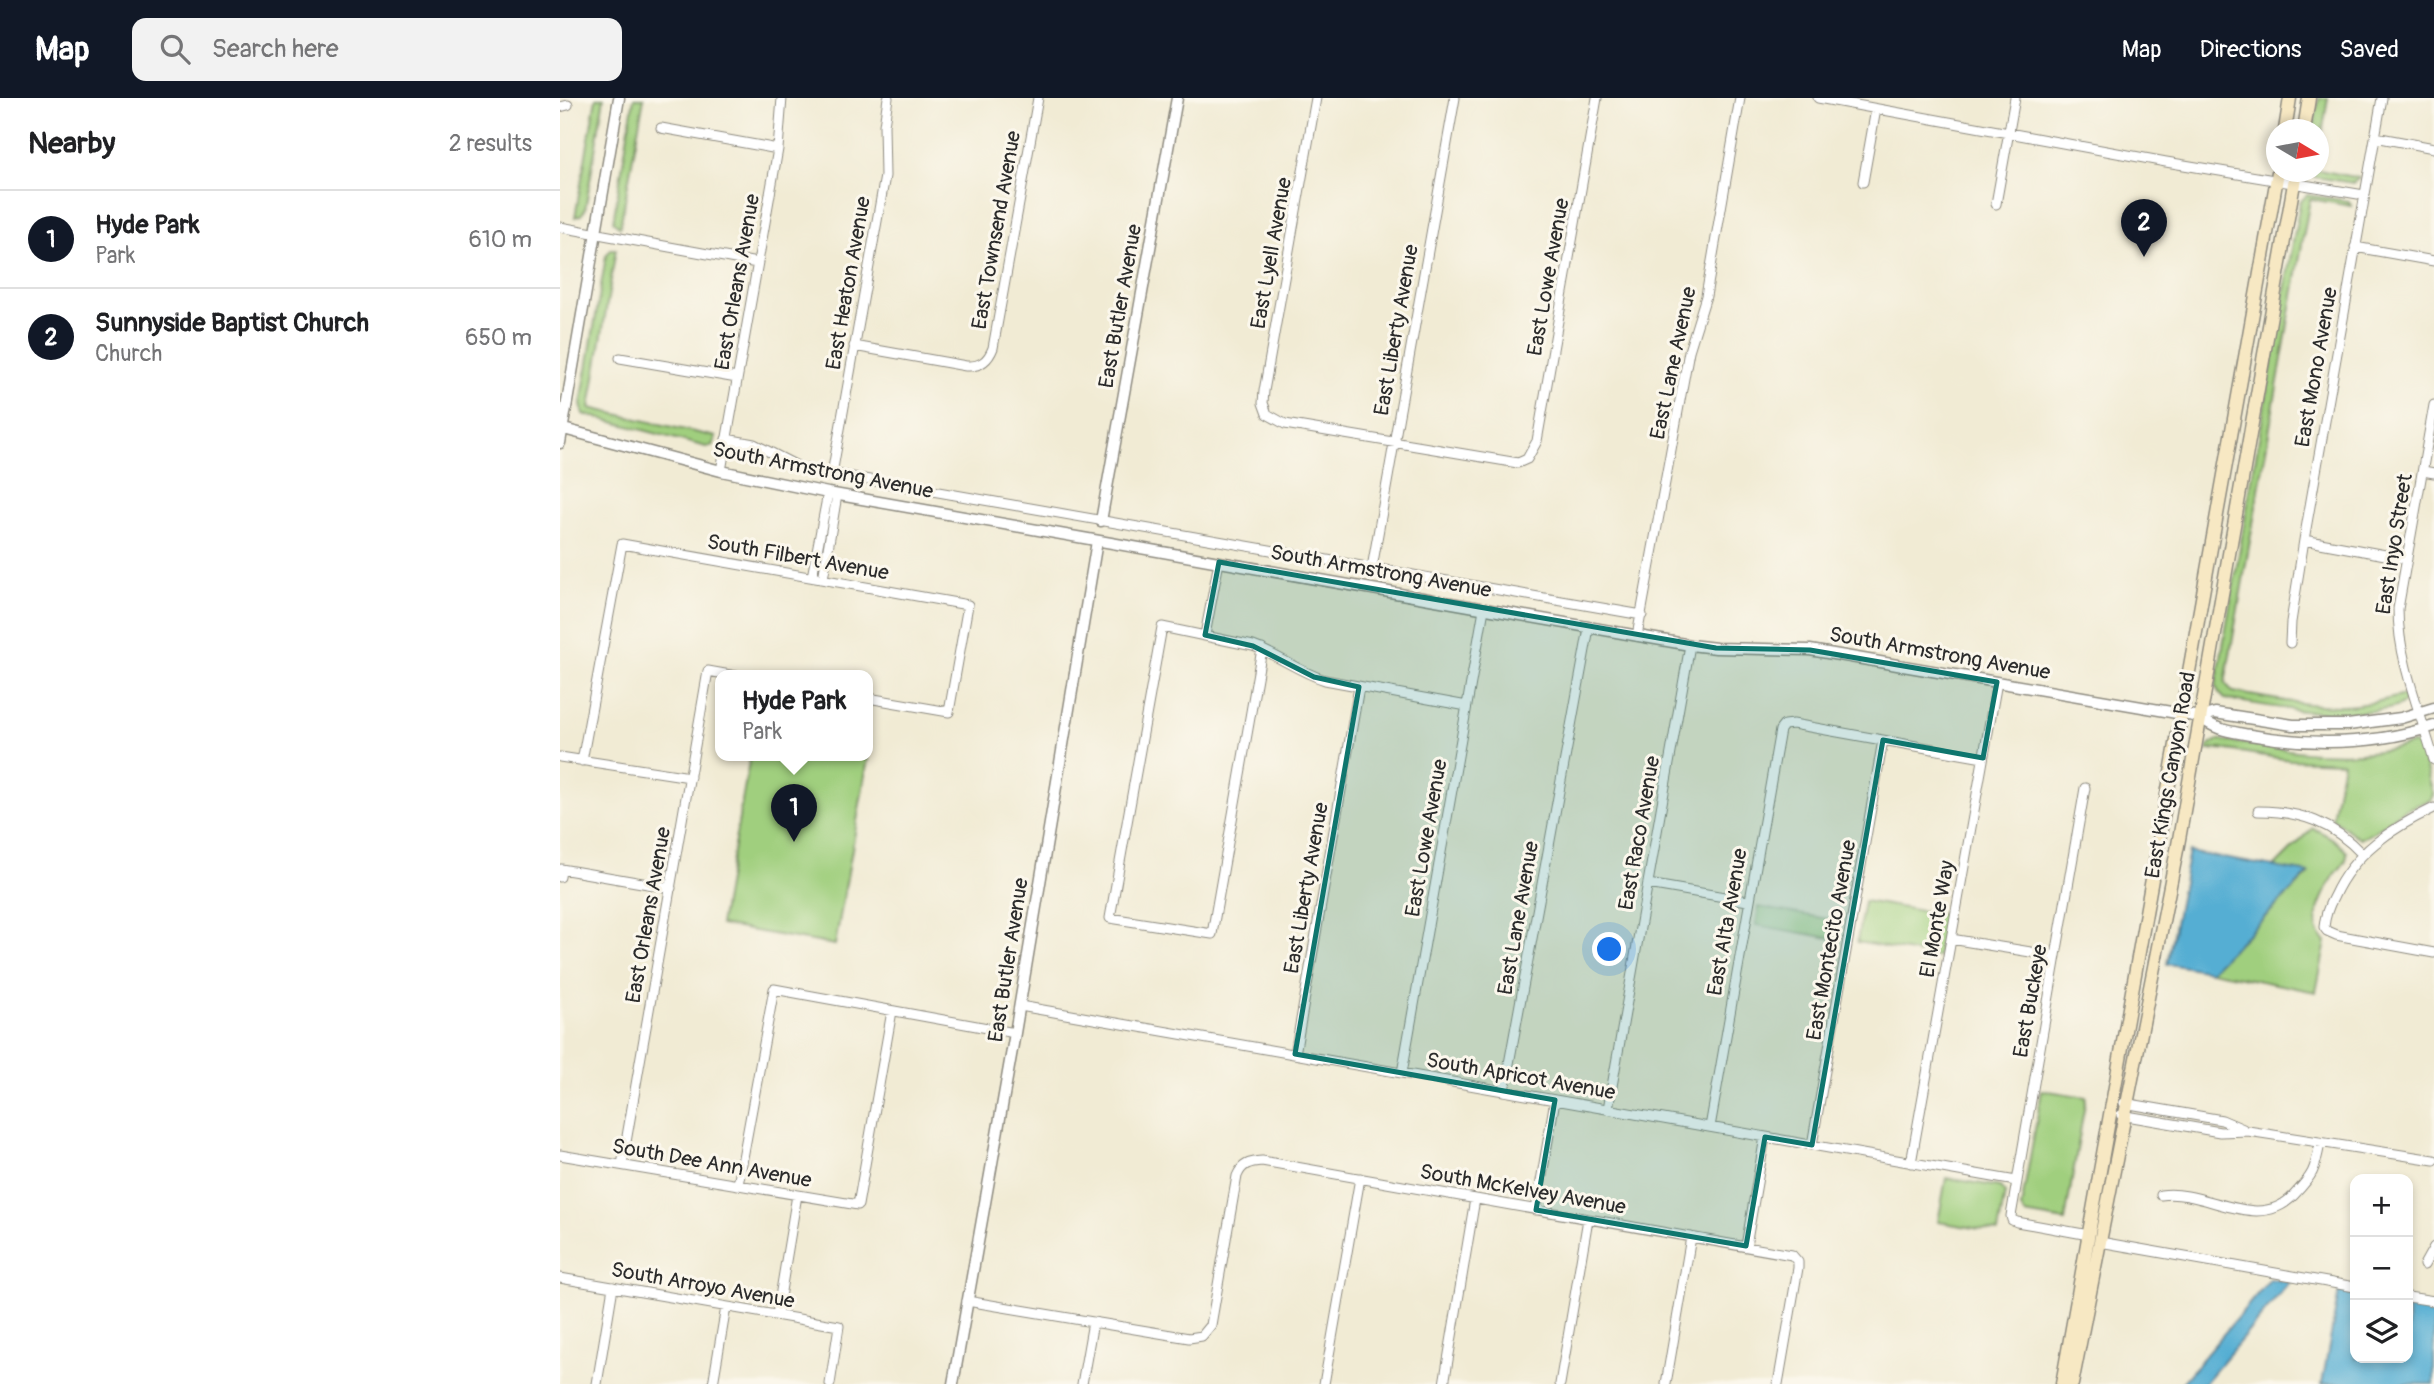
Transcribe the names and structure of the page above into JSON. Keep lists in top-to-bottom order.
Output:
{
  "streets": {
    "main road": ["East Kings Canyon Road"],
    "street": [
      "East Townsend Avenue",
      "East Lyell Avenue",
      "East Lowe Avenue",
      "East Orleans Avenue",
      "East Heaton Avenue",
      "East Butler Avenue",
      "East Liberty Avenue",
      "East Lane Avenue",
      "East Mono Avenue",
      "South Armstrong Avenue",
      "East Inyo Street",
      "South Filbert Avenue",
      "East Raco Avenue",
      "El Monte Way",
      "East Alta Avenue",
      "East Montecito Avenue",
      "East Buckeye",
      "South Apricot Avenue",
      "South Dee Ann Avenue",
      "South McKelvey Avenue",
      "South Arroyo Avenue"
    ]
  },
  "crossings": [
    ["East Townsend Avenue", "East Heaton Avenue"],
    ["East Lyell Avenue", "East Lowe Avenue"],
    ["East Lyell Avenue", "East Liberty Avenue"],
    ["East Lowe Avenue", "East Liberty Avenue"],
    ["East Lowe Avenue", "South Armstrong Avenue"],
    ["East Lowe Avenue", "South Apricot Avenue"],
    ["East Orleans Avenue", "South Armstrong Avenue"],
    ["East Orleans Avenue", "South Dee Ann Avenue"],
    ["East Heaton Avenue", "South Armstrong Avenue"],
    ["East Butler Avenue", "South Armstrong Avenue"],
    ["East Butler Avenue", "South Apricot Avenue"],
    ["East Liberty Avenue", "South Armstrong Avenue"],
    ["East Liberty Avenue", "South Apricot Avenue"],
    ["East Lane Avenue", "South Armstrong Avenue"],
    ["East Lane Avenue", "South Apricot Avenue"],
    ["South Armstrong Avenue", "East Kings Canyon Road"],
    ["South Armstrong Avenue", "East Raco Avenue"],
    ["South Armstrong Avenue", "El Monte Way"],
    ["East Kings Canyon Road", "East Buckeye"],
    ["East Raco Avenue", "South Apricot Avenue"],
    ["El Monte Way", "South Apricot Avenue"],
    ["East Alta Avenue", "East Montecito Avenue"],
    ["East Alta Avenue", "South Apricot Avenue"],
    ["East Montecito Avenue", "South Apricot Avenue"],
    ["East Buckeye", "South Apricot Avenue"]
  ],
  "north": "right",
  "page": {
    "header": "Map",
    "search": "Search here",
    "nav": ["Map", "Directions", "Saved"],
    "heading": ["Nearby", "2 results"],
    "list": [
      {
        "mark": "1",
        "name": "Hyde Park",
        "note": "Park",
        "value": "610 m"
      },
      {
        "mark": "2",
        "name": "Sunnyside Baptist Church",
        "note": "Church",
        "value": "650 m"
      }
    ],
    "pins": ["2", "1"],
    "popup": ["Hyde Park", "Park"],
    "map_buttons": ["+", "−"]
  }
}
